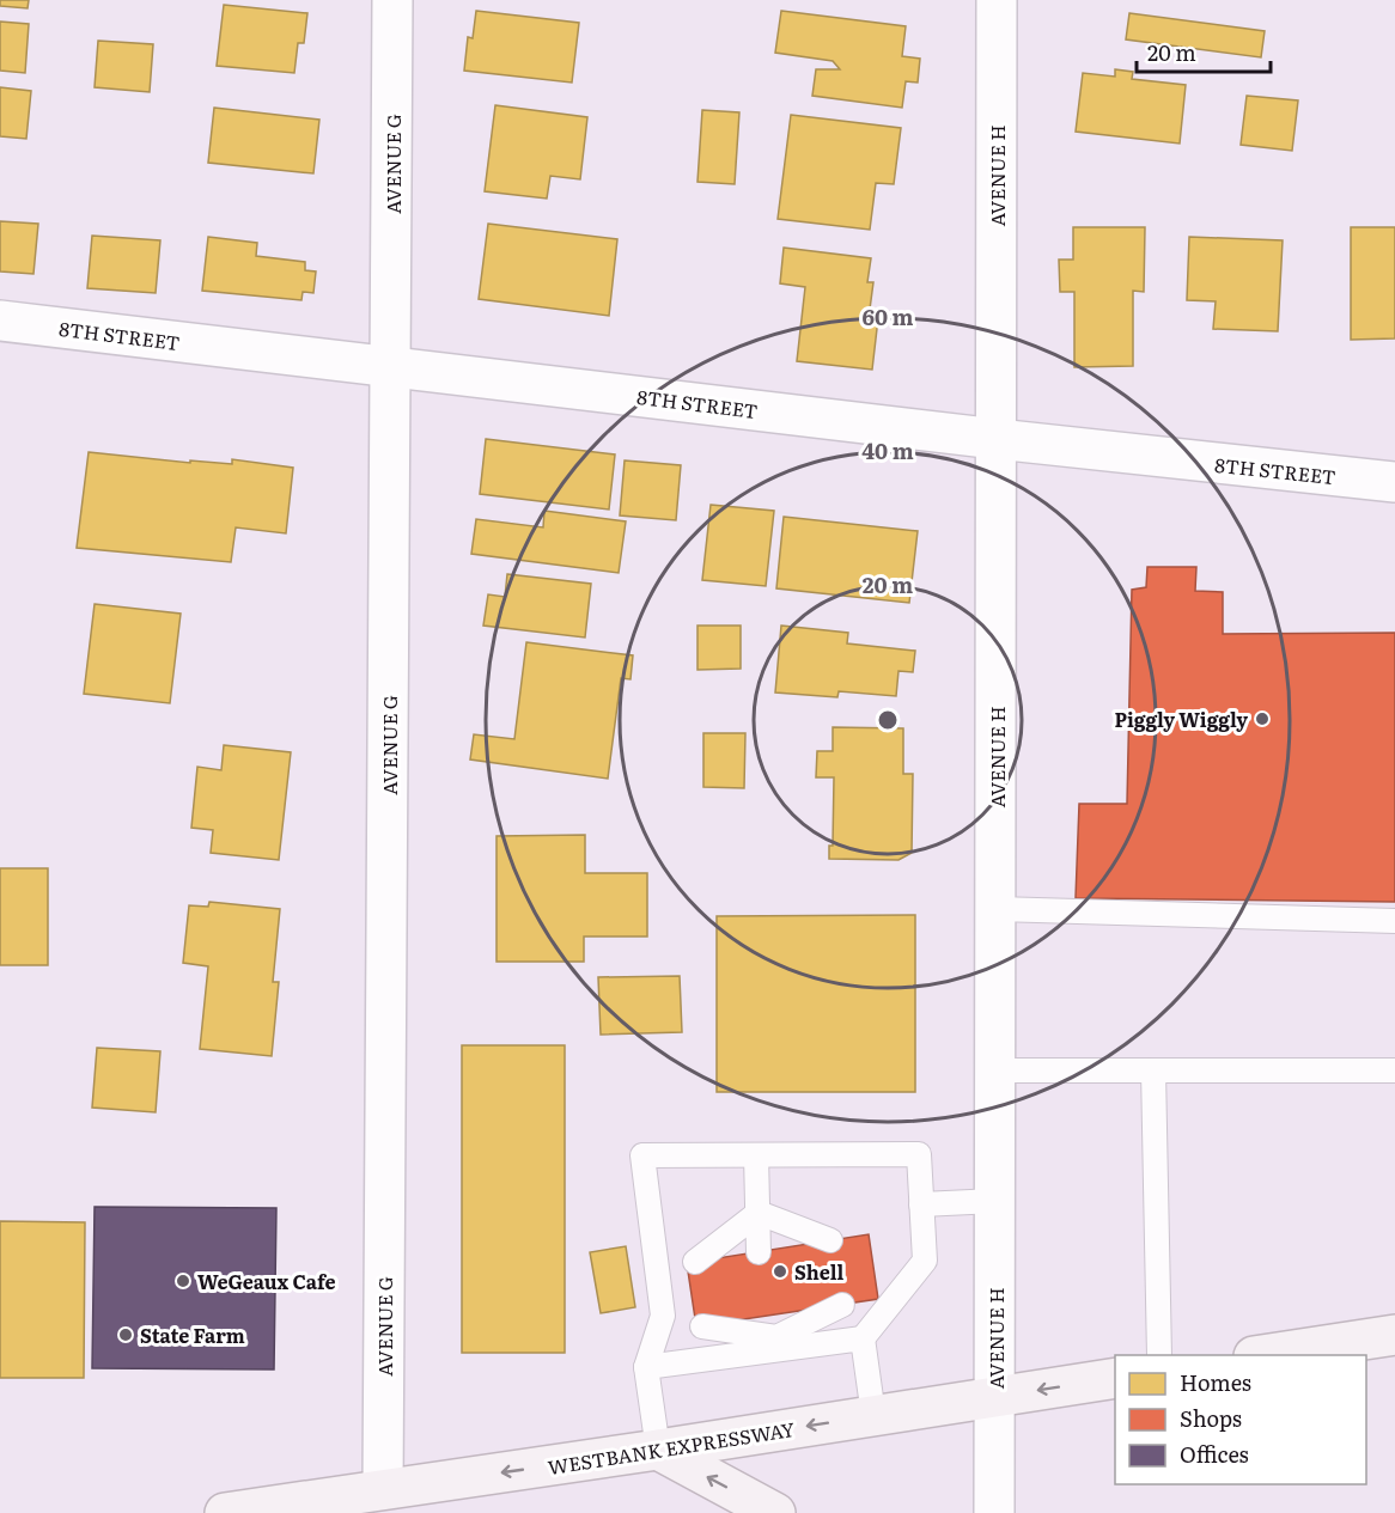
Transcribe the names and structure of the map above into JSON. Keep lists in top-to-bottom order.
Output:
{
  "streets": {
    "highway": ["WESTBANK EXPRESSWAY"],
    "street": ["AVENUE G", "AVENUE H", "8TH STREET"]
  },
  "crossings": [
    ["AVENUE G", "8TH STREET"],
    ["AVENUE G", "WESTBANK EXPRESSWAY"],
    ["AVENUE H", "8TH STREET"],
    ["AVENUE H", "WESTBANK EXPRESSWAY"]
  ],
  "one_way": ["WESTBANK EXPRESSWAY"],
  "places": [
    "Piggly Wiggly",
    "Shell",
    "WeGeaux Cafe",
    "State Farm"
  ],
  "legend": ["Homes", "Shops", "Offices"],
  "scale_bar": "20 m",
  "rings": ["60 m", "40 m", "20 m"]
}
